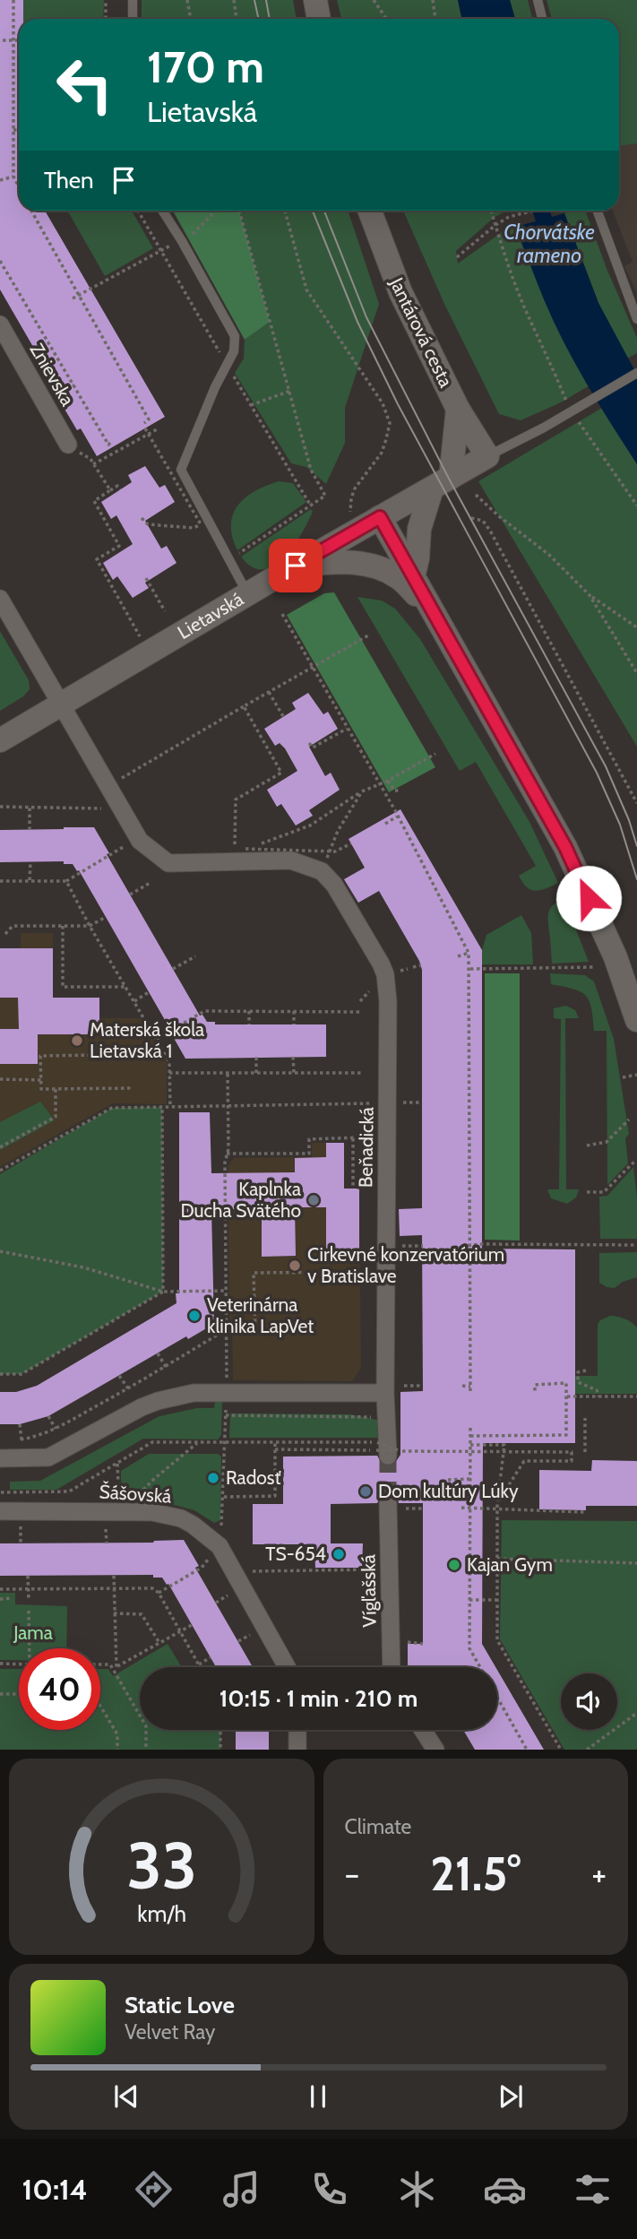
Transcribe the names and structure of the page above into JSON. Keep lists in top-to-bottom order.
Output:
{
  "streets": {
    "street": [
      "Jantárová cesta",
      "Znievska",
      "Lietavská",
      "Beňadická",
      "Šášovská",
      "Vígľašská"
    ]
  },
  "crossings": [
    ["Jantárová cesta", "Lietavská"]
  ],
  "water": ["Chorvátske rameno"],
  "parks": ["Jama"],
  "places": [
    "Materská škola Lietavská 1",
    "Kaplnka Ducha Svätého",
    "Cirkevné konzervatórium v Bratislave",
    "Veterinárna klinika LapVet",
    "Radosť",
    "Dom kultúry Lúky",
    "TS-654",
    "Kajan Gym"
  ],
  "page": {
    "turn": ["170 m", "Lietavská"],
    "then": "Then",
    "limit": "40",
    "trip": "10:15 · 1 min · 210 m",
    "tile": "Climate",
    "heat": ["−", "21.5°", "+"],
    "song": ["Static Love", "Velvet Ray"],
    "tabs": "10:14",
    "gauge": ["33", "km/h"]
  }
}
